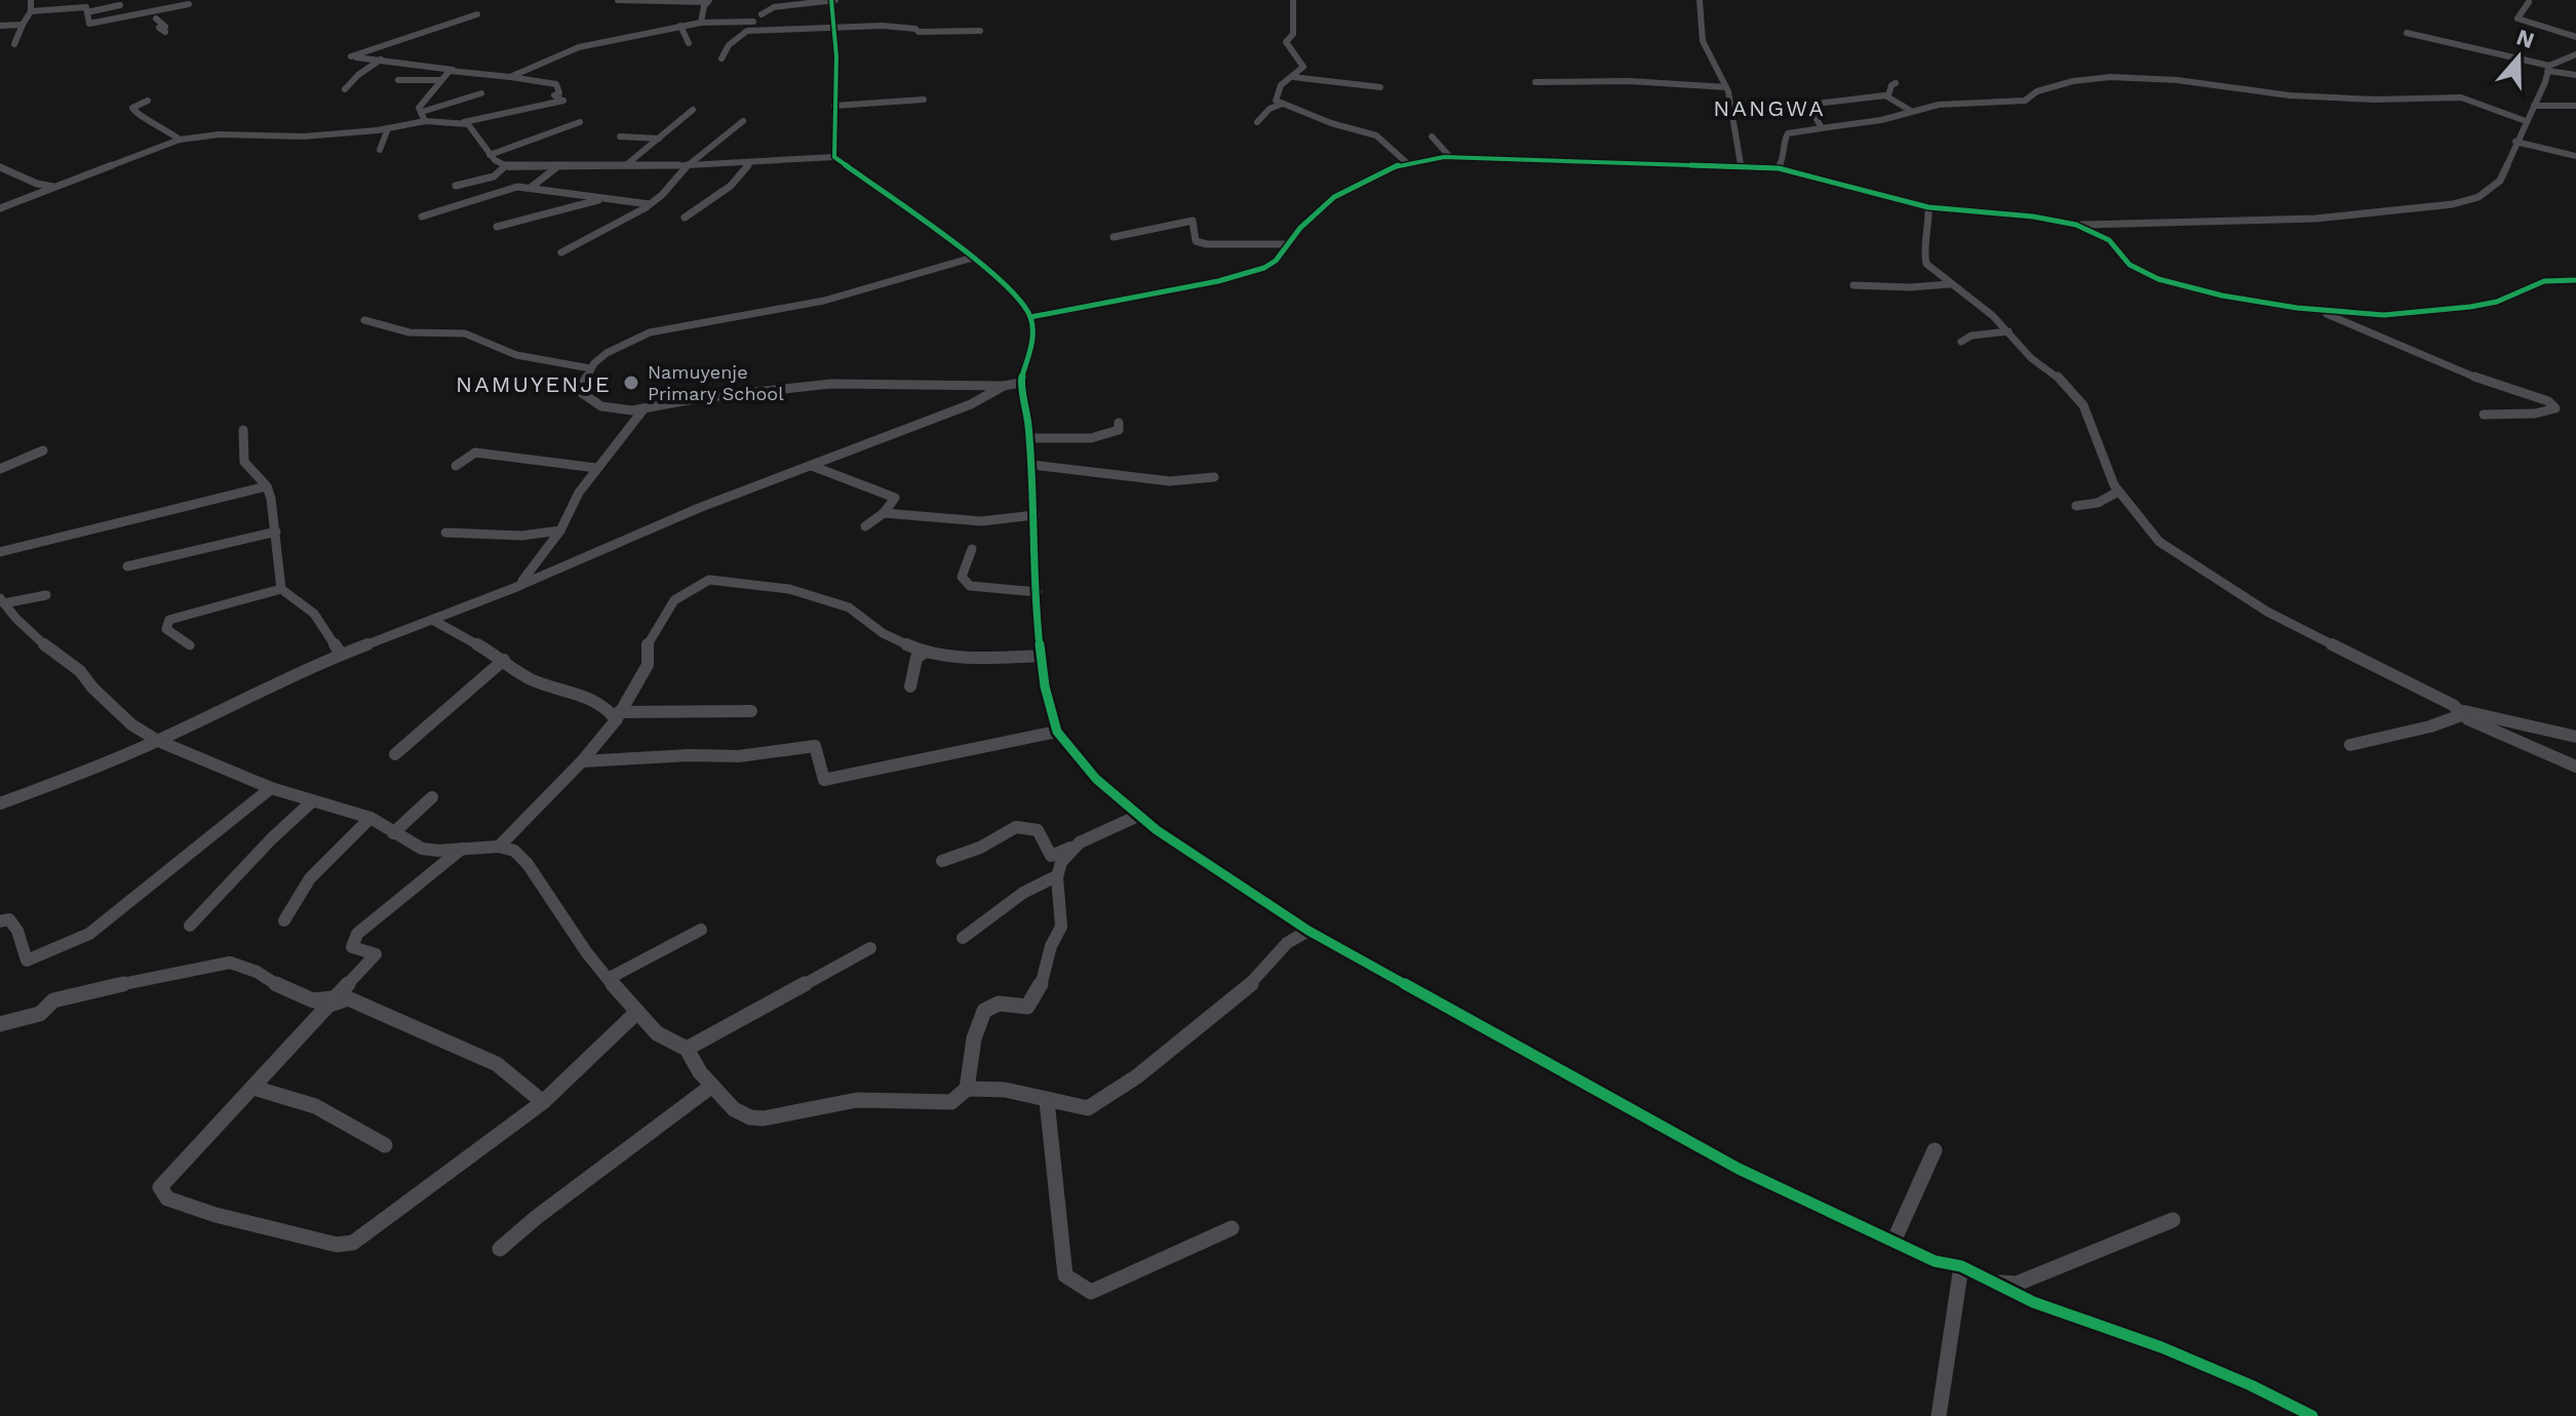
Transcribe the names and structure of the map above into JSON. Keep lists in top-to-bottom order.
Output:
{
  "districts": ["NANGWA", "NAMUYENJE"],
  "places": ["Namuyenje Primary School"],
  "north": "top"
}
